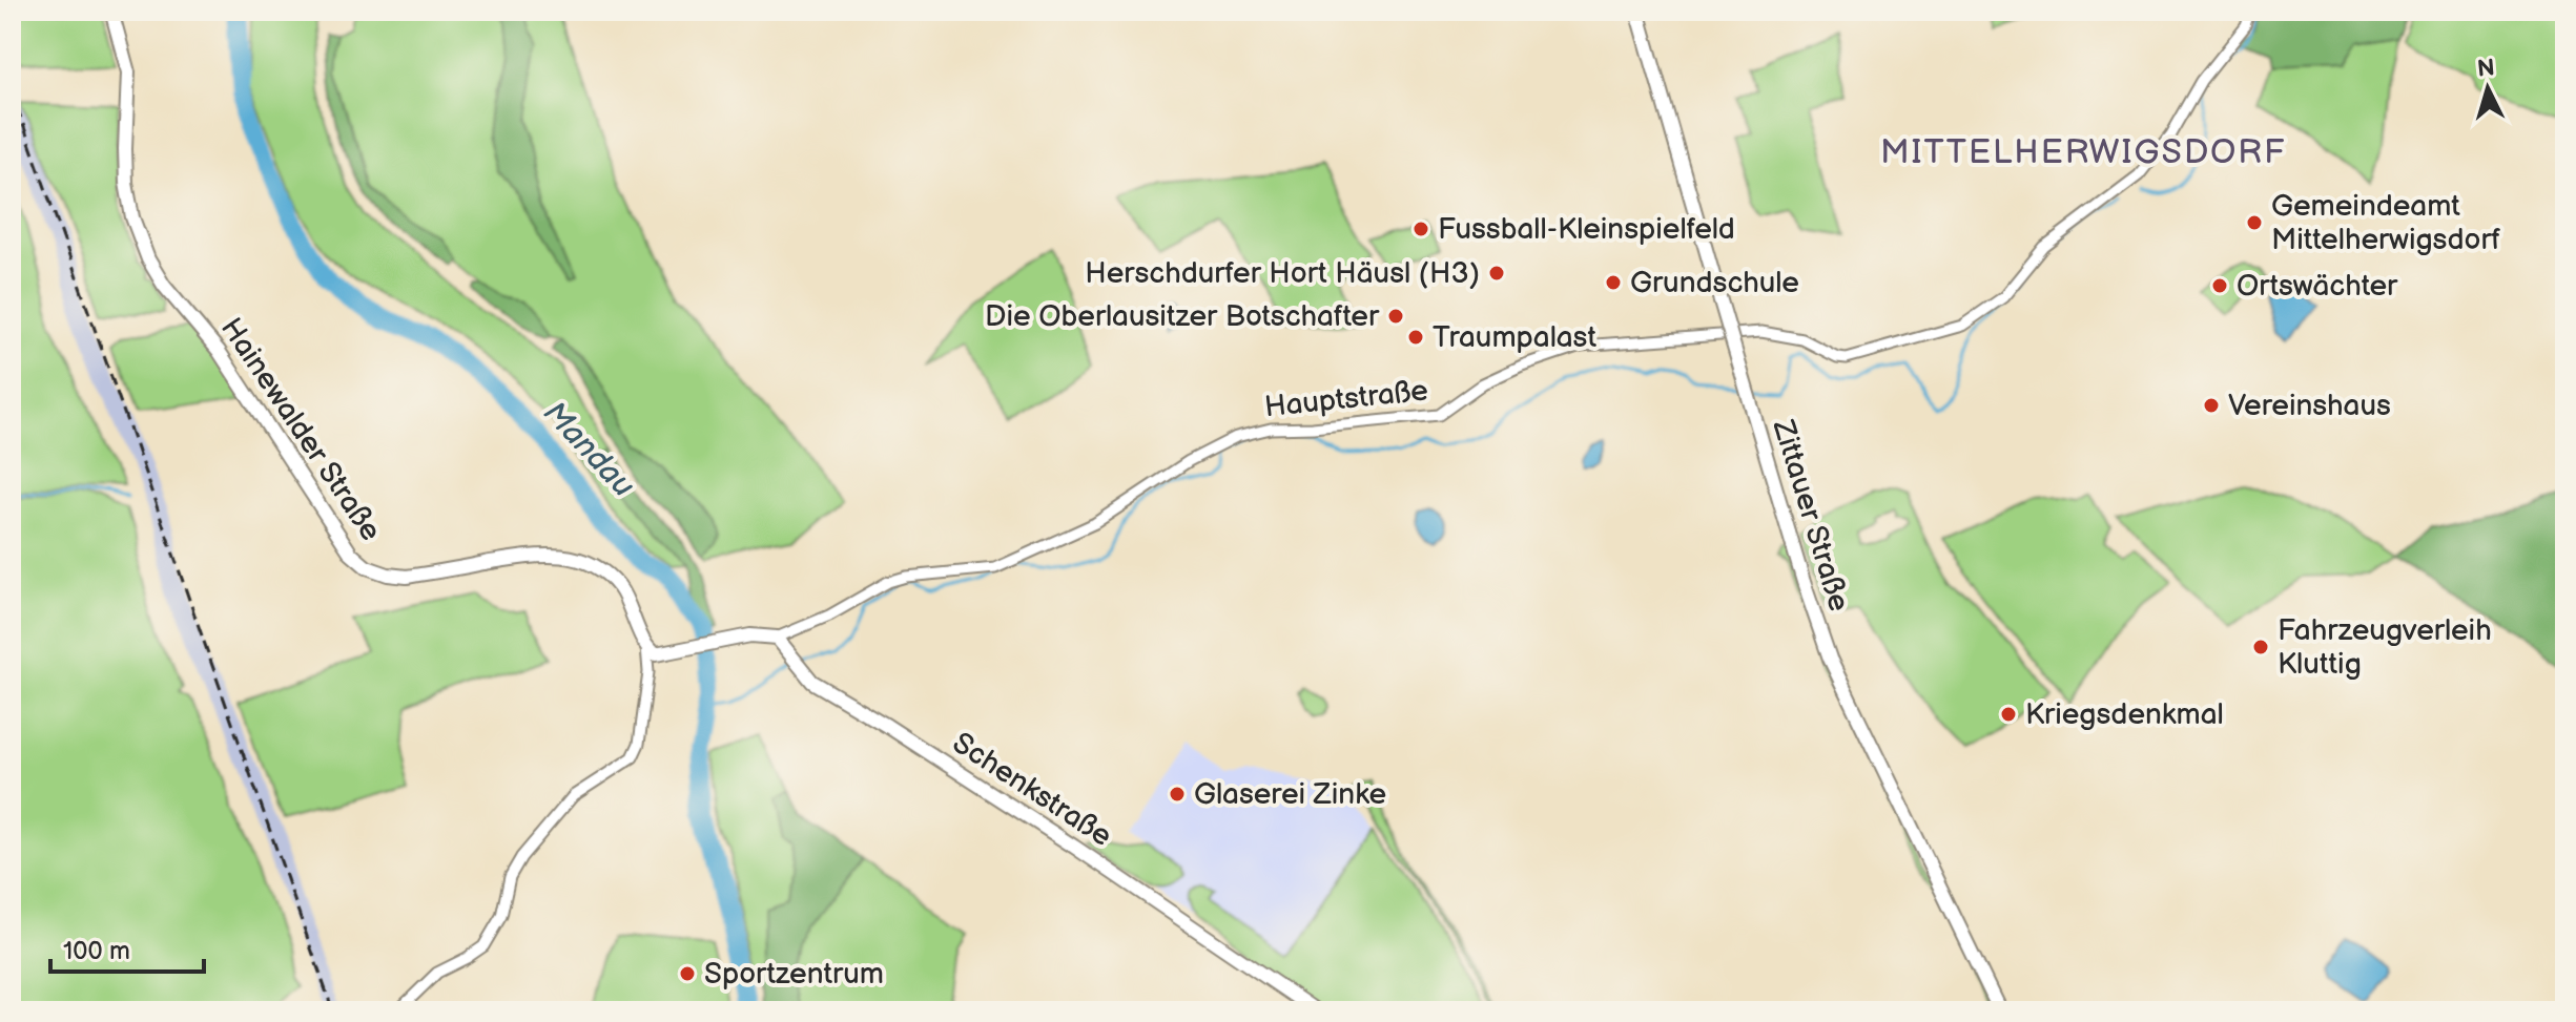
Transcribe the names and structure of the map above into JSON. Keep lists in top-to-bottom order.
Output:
{
  "streets": {
    "main road": ["Hainewalder Straße", "Zittauer Straße", "Schenkstraße"],
    "street": ["Hauptstraße"]
  },
  "crossings": [
    ["Hauptstraße", "Schenkstraße"]
  ],
  "districts": ["MITTELHERWIGSDORF"],
  "water": ["Mandau"],
  "places": [
    "Gemeindeamt Mittelherwigsdorf",
    "Fussball-Kleinspielfeld",
    "Herschdurfer Hort Häusl (H3)",
    "Grundschule",
    "Ortswächter",
    "Die Oberlausitzer Botschafter",
    "Traumpalast",
    "Vereinshaus",
    "Fahrzeugverleih Kluttig",
    "Kriegsdenkmal",
    "Glaserei Zinke",
    "Sportzentrum"
  ],
  "scale_bar": "100 m",
  "north": "top"
}
